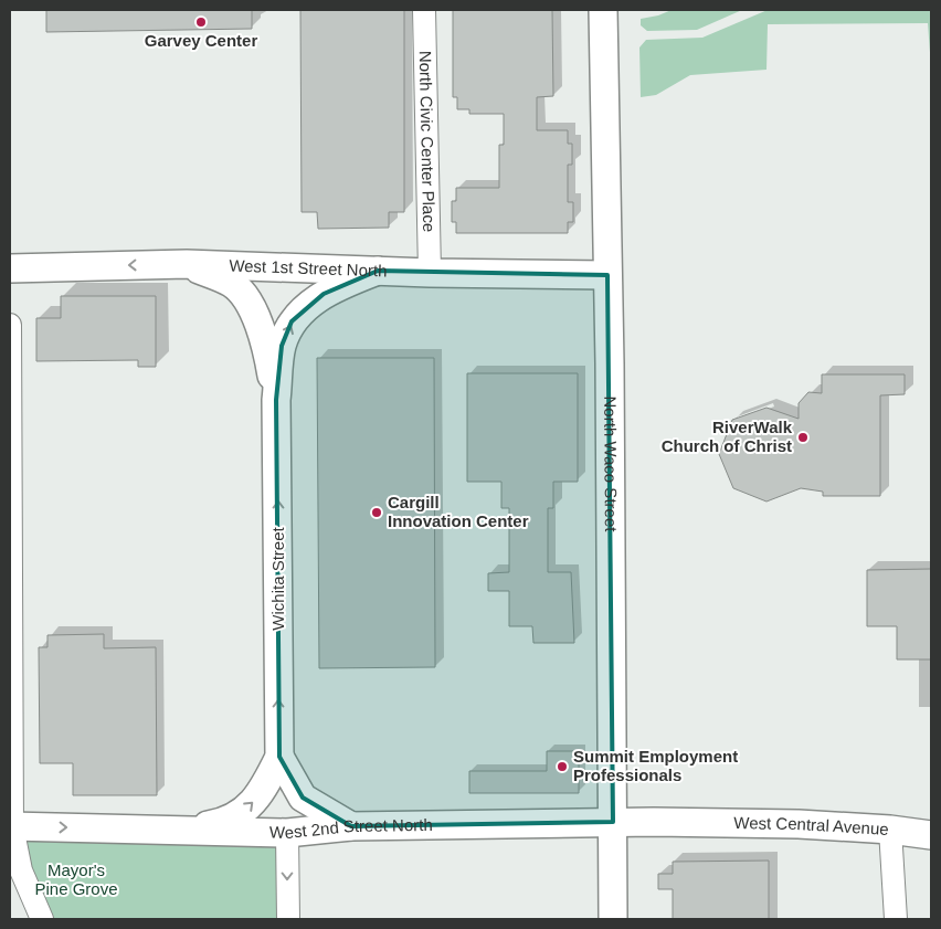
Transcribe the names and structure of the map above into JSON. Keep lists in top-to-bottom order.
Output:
{
  "streets": {
    "street": [
      "North Civic Center Place",
      "West 1st Street North",
      "North Waco Street",
      "Wichita Street",
      "West Central Avenue",
      "West 2nd Street North"
    ]
  },
  "crossings": [
    ["North Civic Center Place", "West 1st Street North"],
    ["West 1st Street North", "North Waco Street"],
    ["North Waco Street", "West 2nd Street North"],
    ["West Central Avenue", "West 2nd Street North"]
  ],
  "one_way": ["Wichita Street"],
  "parks": ["Mayor's Pine Grove"],
  "places": [
    "Garvey Center",
    "RiverWalk Church of Christ",
    "Cargill Innovation Center",
    "Summit Employment Professionals"
  ]
}
